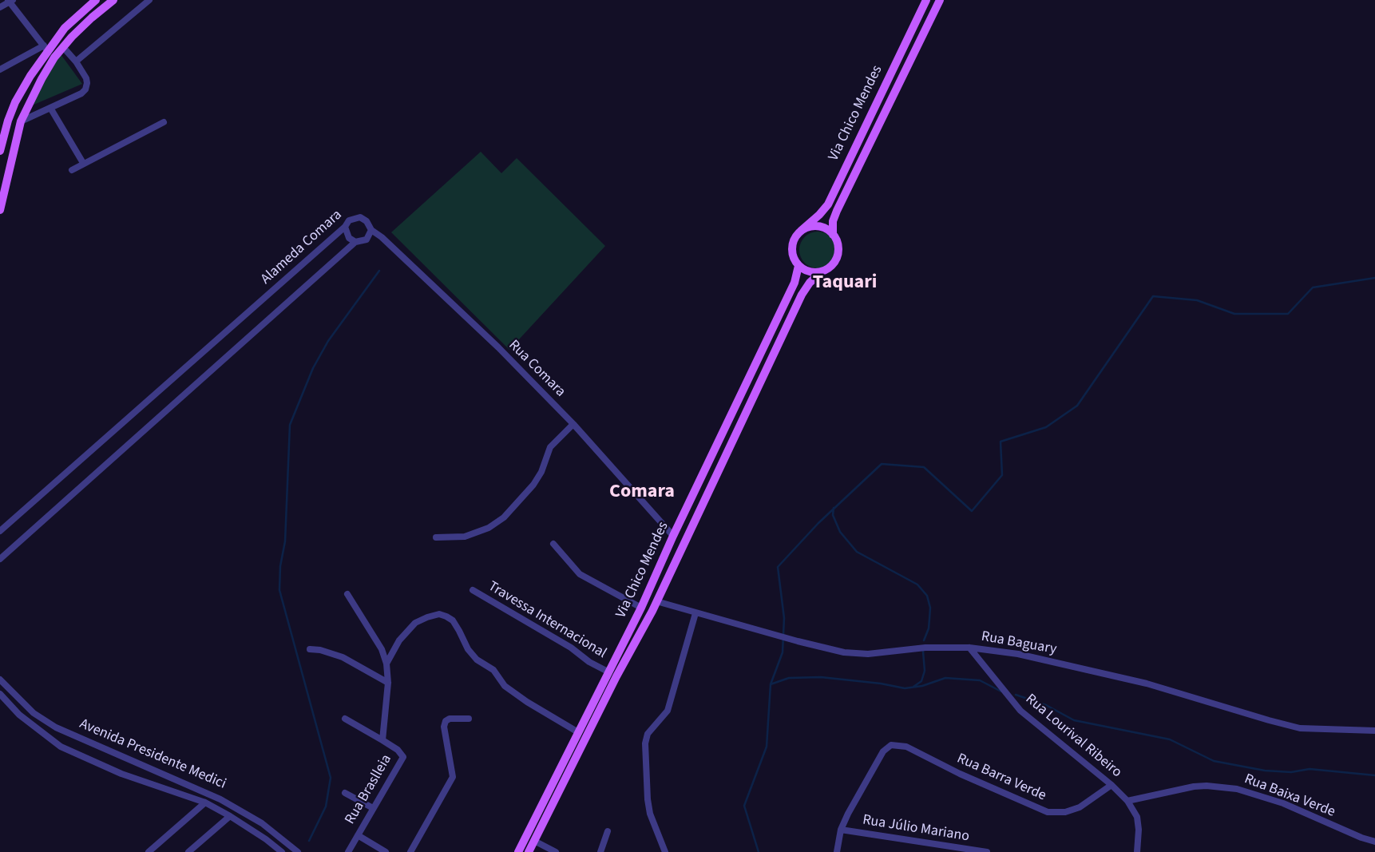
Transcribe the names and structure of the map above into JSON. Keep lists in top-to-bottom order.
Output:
{
  "streets": {
    "main road": ["Via Chico Mendes"],
    "street": [
      "Alameda Comara",
      "Rua Comara",
      "Travessa Internacional",
      "Rua Baguary",
      "Rua Lourival Ribeiro",
      "Avenida Presidente Medici",
      "Rua Barra Verde",
      "Rua Braslleia",
      "Rua Baixa Verde",
      "Rua Júlio Mariano"
    ]
  },
  "crossings": [
    ["Via Chico Mendes", "Rua Comara"],
    ["Via Chico Mendes", "Travessa Internacional"],
    ["Via Chico Mendes", "Rua Baguary"],
    ["Alameda Comara", "Rua Comara"],
    ["Rua Baguary", "Rua Lourival Ribeiro"],
    ["Rua Lourival Ribeiro", "Rua Barra Verde"],
    ["Rua Lourival Ribeiro", "Rua Baixa Verde"],
    ["Rua Barra Verde", "Rua Júlio Mariano"]
  ],
  "districts": ["Taquari", "Comara"]
}
